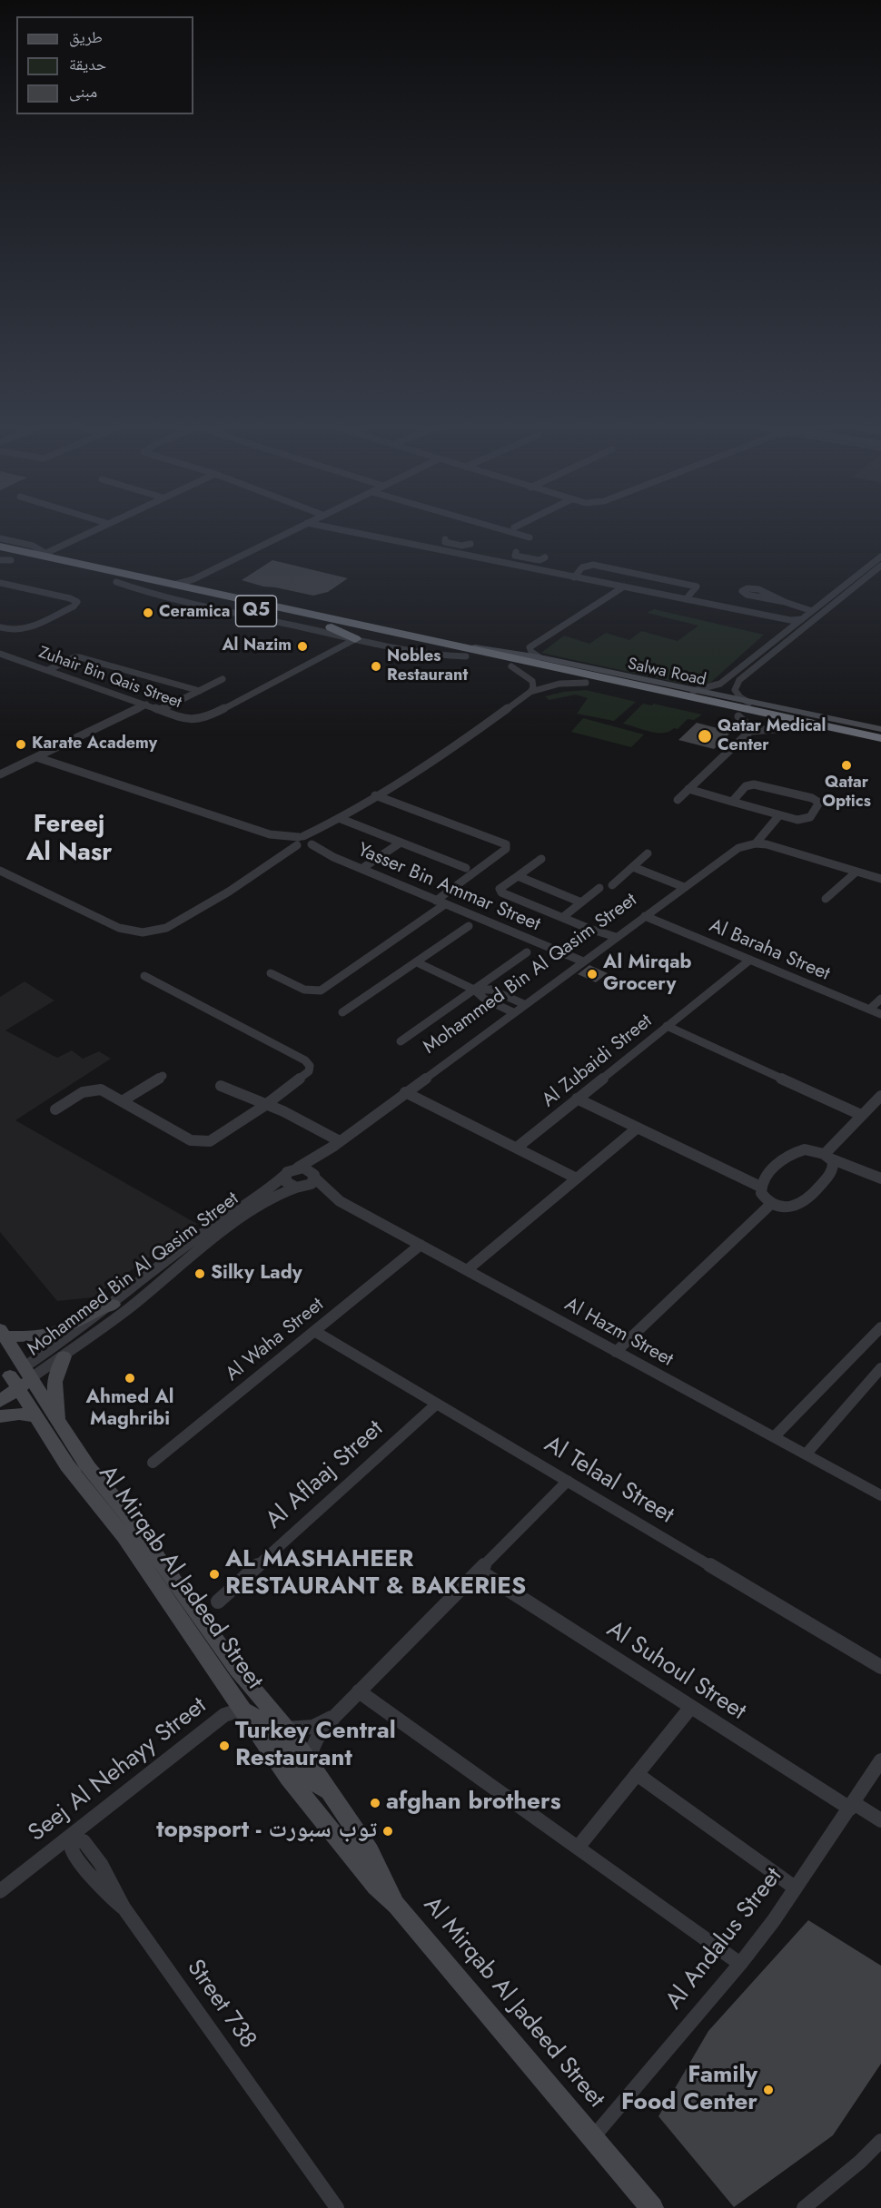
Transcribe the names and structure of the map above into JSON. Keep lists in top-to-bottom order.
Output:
{
  "streets": {
    "highway": ["Q5", "Salwa Road"],
    "street": [
      "Zuhair Bin Qais Street",
      "Yasser Bin Ammar Street",
      "Al Baraha Street",
      "Mohammed Bin Al Qasim Street",
      "Al Zubaidi Street",
      "Al Hazm Street",
      "Al Waha Street",
      "Al Aflaaj Street",
      "Al Telaal Street",
      "Al Mirqab Al Jadeed Street",
      "Al Suhoul Street",
      "Seej Al Nehayy Street",
      "Al Andalus Street",
      "Street 738"
    ]
  },
  "crossings": [
    ["Salwa Road", "Zuhair Bin Qais Street"],
    ["Yasser Bin Ammar Street", "Mohammed Bin Al Qasim Street"],
    ["Al Baraha Street", "Mohammed Bin Al Qasim Street"],
    ["Al Baraha Street", "Al Zubaidi Street"],
    ["Mohammed Bin Al Qasim Street", "Al Hazm Street"],
    ["Mohammed Bin Al Qasim Street", "Al Mirqab Al Jadeed Street"],
    ["Al Hazm Street", "Al Waha Street"],
    ["Al Waha Street", "Al Telaal Street"],
    ["Al Aflaaj Street", "Al Telaal Street"],
    ["Al Mirqab Al Jadeed Street", "Seej Al Nehayy Street"],
    ["Al Mirqab Al Jadeed Street", "Al Andalus Street"],
    ["Al Suhoul Street", "Al Andalus Street"],
    ["Seej Al Nehayy Street", "Street 738"]
  ],
  "districts": ["Fereej Al Nasr"],
  "places": [
    "Ceramica",
    "Al Nazim",
    "Nobles Restaurant",
    "Qatar Medical Center",
    "Karate Academy",
    "Qatar Optics",
    "Al Mirqab Grocery",
    "Silky Lady",
    "Ahmed Al Maghribi",
    "AL MASHAHEER RESTAURANT & BAKERIES",
    "Turkey Central Restaurant",
    "afghan brothers",
    "topsport - توب سبورت",
    "Family Food Center"
  ],
  "legend": ["طريق", "حديقة", "مبنى"]
}
